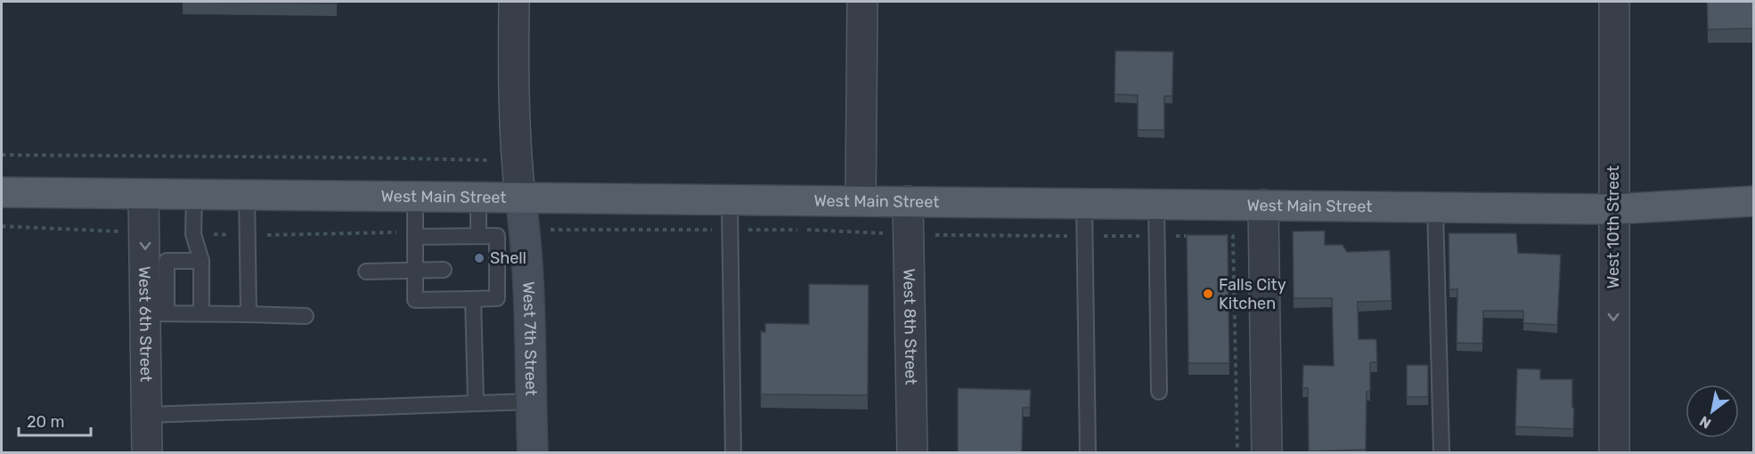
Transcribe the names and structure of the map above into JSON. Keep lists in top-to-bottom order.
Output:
{
  "streets": {
    "main road": ["West Main Street"],
    "street": [
      "West 10th Street",
      "West 6th Street",
      "West 8th Street",
      "West 7th Street"
    ]
  },
  "crossings": [
    ["West Main Street", "West 10th Street"],
    ["West Main Street", "West 6th Street"],
    ["West Main Street", "West 8th Street"],
    ["West Main Street", "West 7th Street"]
  ],
  "one_way": ["West 10th Street", "West 6th Street"],
  "places": ["Shell", "Falls City Kitchen"],
  "scale_bar": "20 m",
  "north": "bottom left"
}
